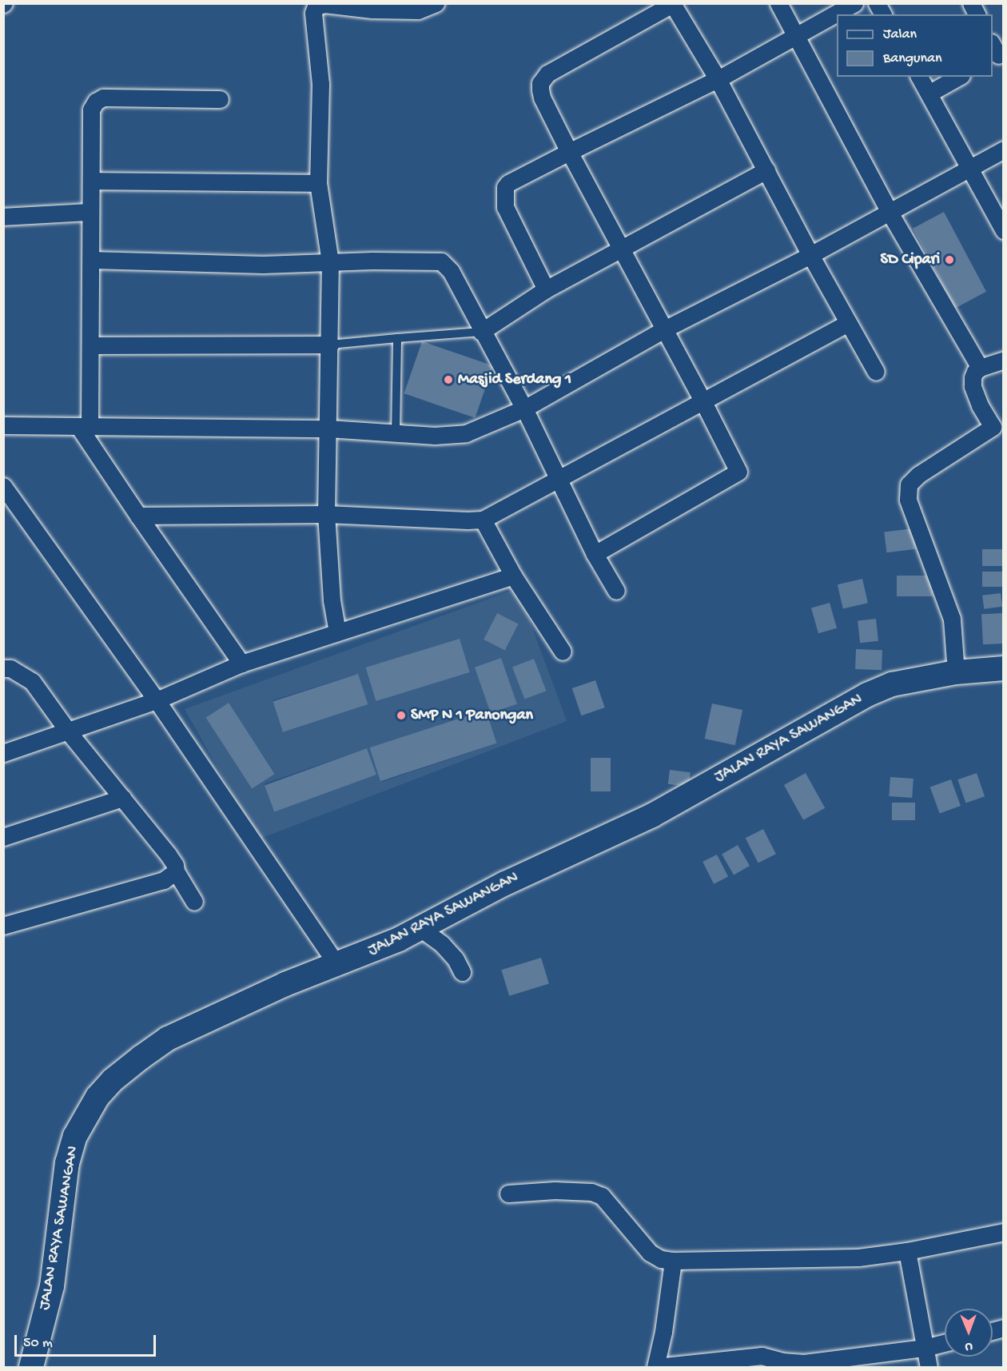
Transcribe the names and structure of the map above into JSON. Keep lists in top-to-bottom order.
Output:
{
  "streets": {
    "street": ["JALAN RAYA SAWANGAN"]
  },
  "places": ["SD Cipari", "Masjid Serdang 1", "SMP N 1 Panongan"],
  "legend": ["Jalan", "Bangunan"],
  "scale_bar": "50 m",
  "north": "bottom"
}
